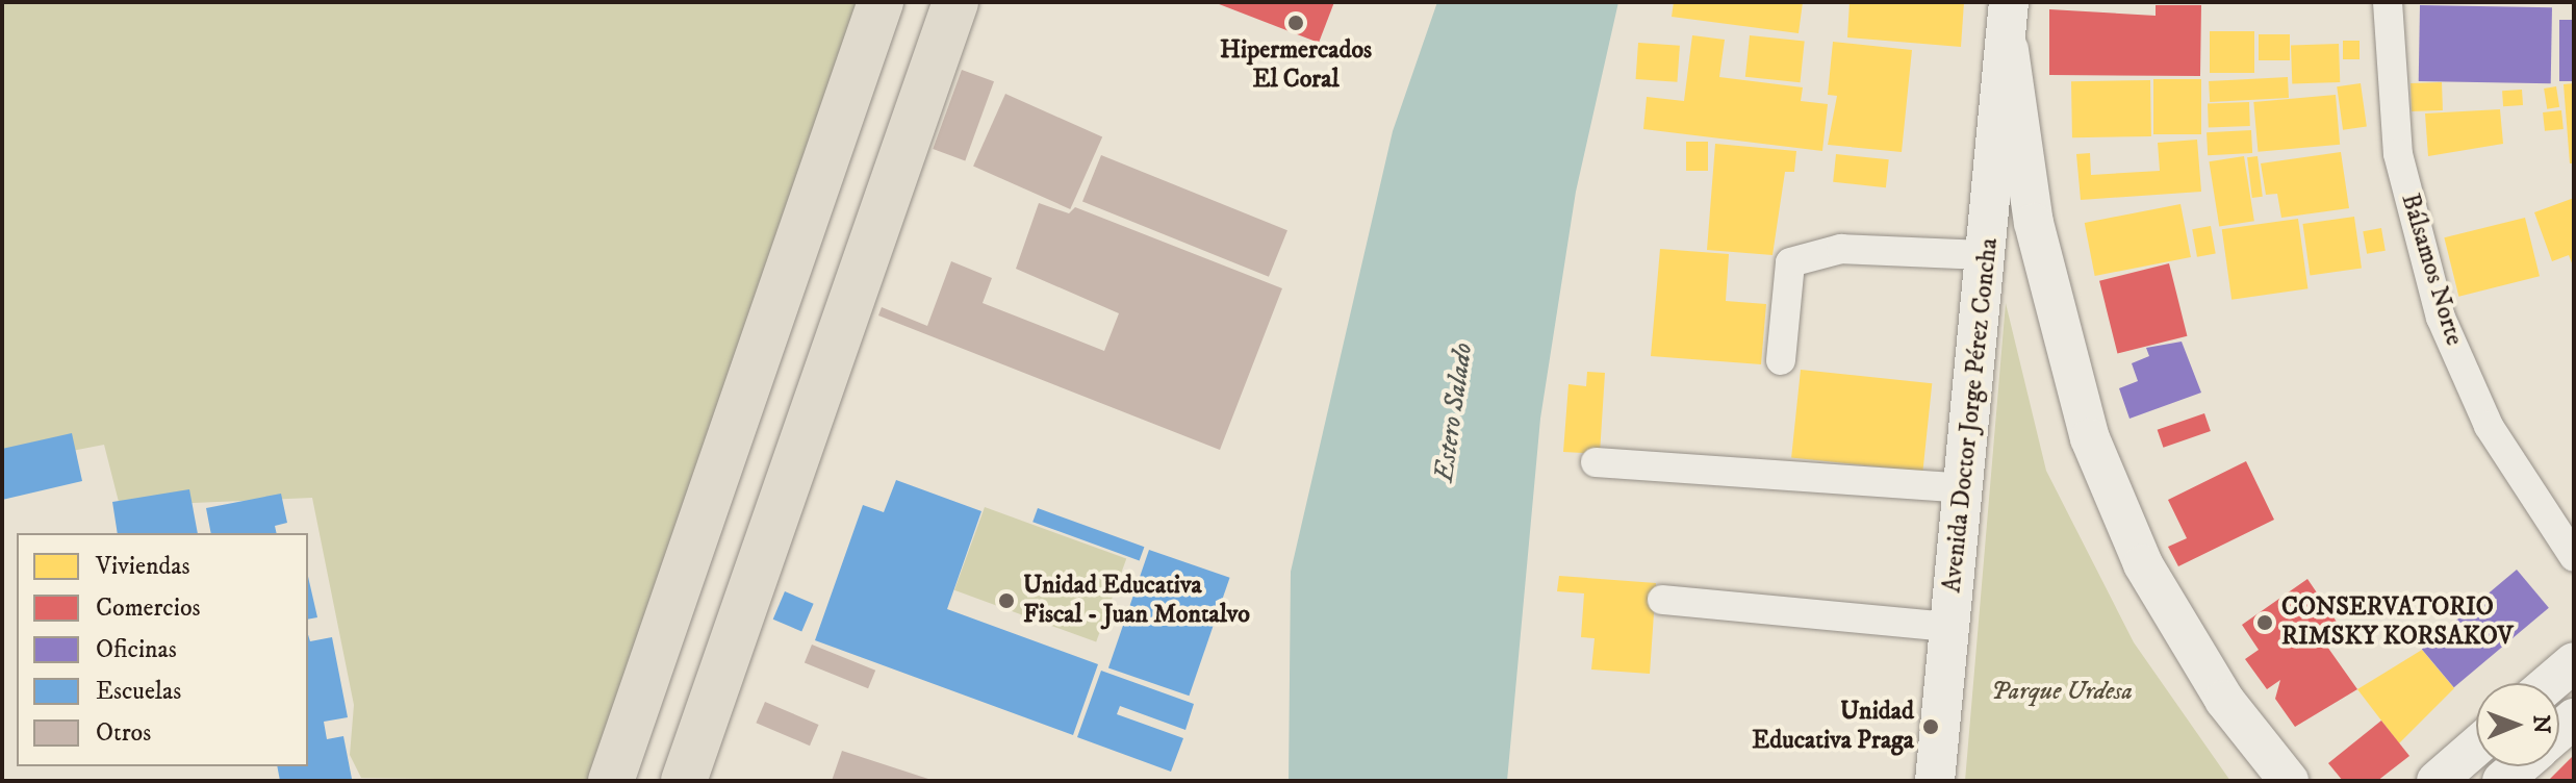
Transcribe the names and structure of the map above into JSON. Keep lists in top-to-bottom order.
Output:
{
  "streets": {
    "street": ["Bálsamos Norte", "Avenida Doctor Jorge Pérez Concha"]
  },
  "water": ["Estero Salado"],
  "parks": ["Parque Urdesa"],
  "places": [
    "Hipermercados El Coral",
    "Unidad Educativa Fiscal - Juan Montalvo",
    "CONSERVATORIO RIMSKY KORSAKOV",
    "Unidad Educativa Praga"
  ],
  "legend": [
    "Viviendas",
    "Comercios",
    "Oficinas",
    "Escuelas",
    "Otros"
  ],
  "north": "right"
}
